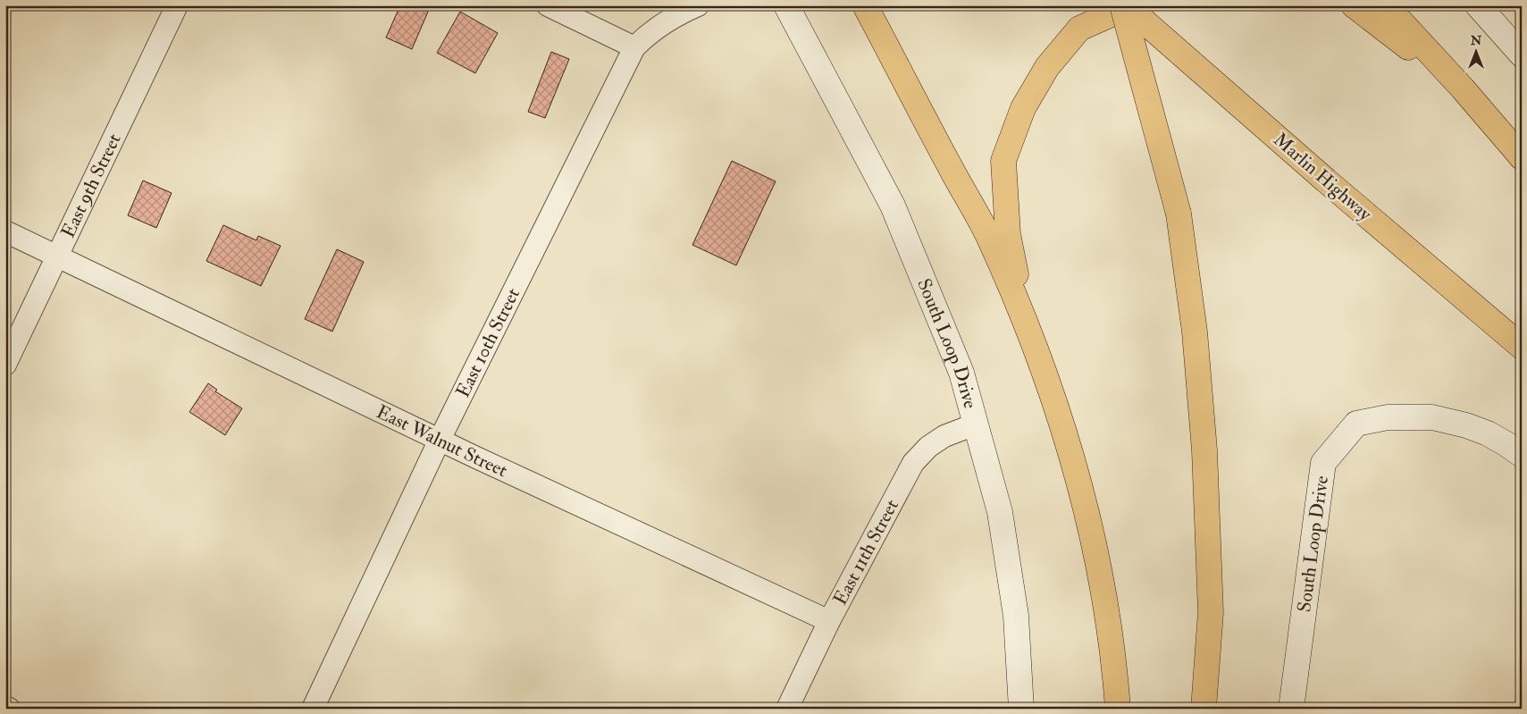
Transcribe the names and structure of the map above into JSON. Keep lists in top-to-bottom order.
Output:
{
  "streets": {
    "highway": ["Marlin Highway"],
    "street": [
      "East 9th Street",
      "East 10th Street",
      "South Loop Drive",
      "East Walnut Street",
      "East 11th Street"
    ]
  },
  "crossings": [
    ["East 9th Street", "East Walnut Street"],
    ["East 10th Street", "East Walnut Street"],
    ["South Loop Drive", "East 11th Street"],
    ["East Walnut Street", "East 11th Street"]
  ],
  "north": "top"
}
